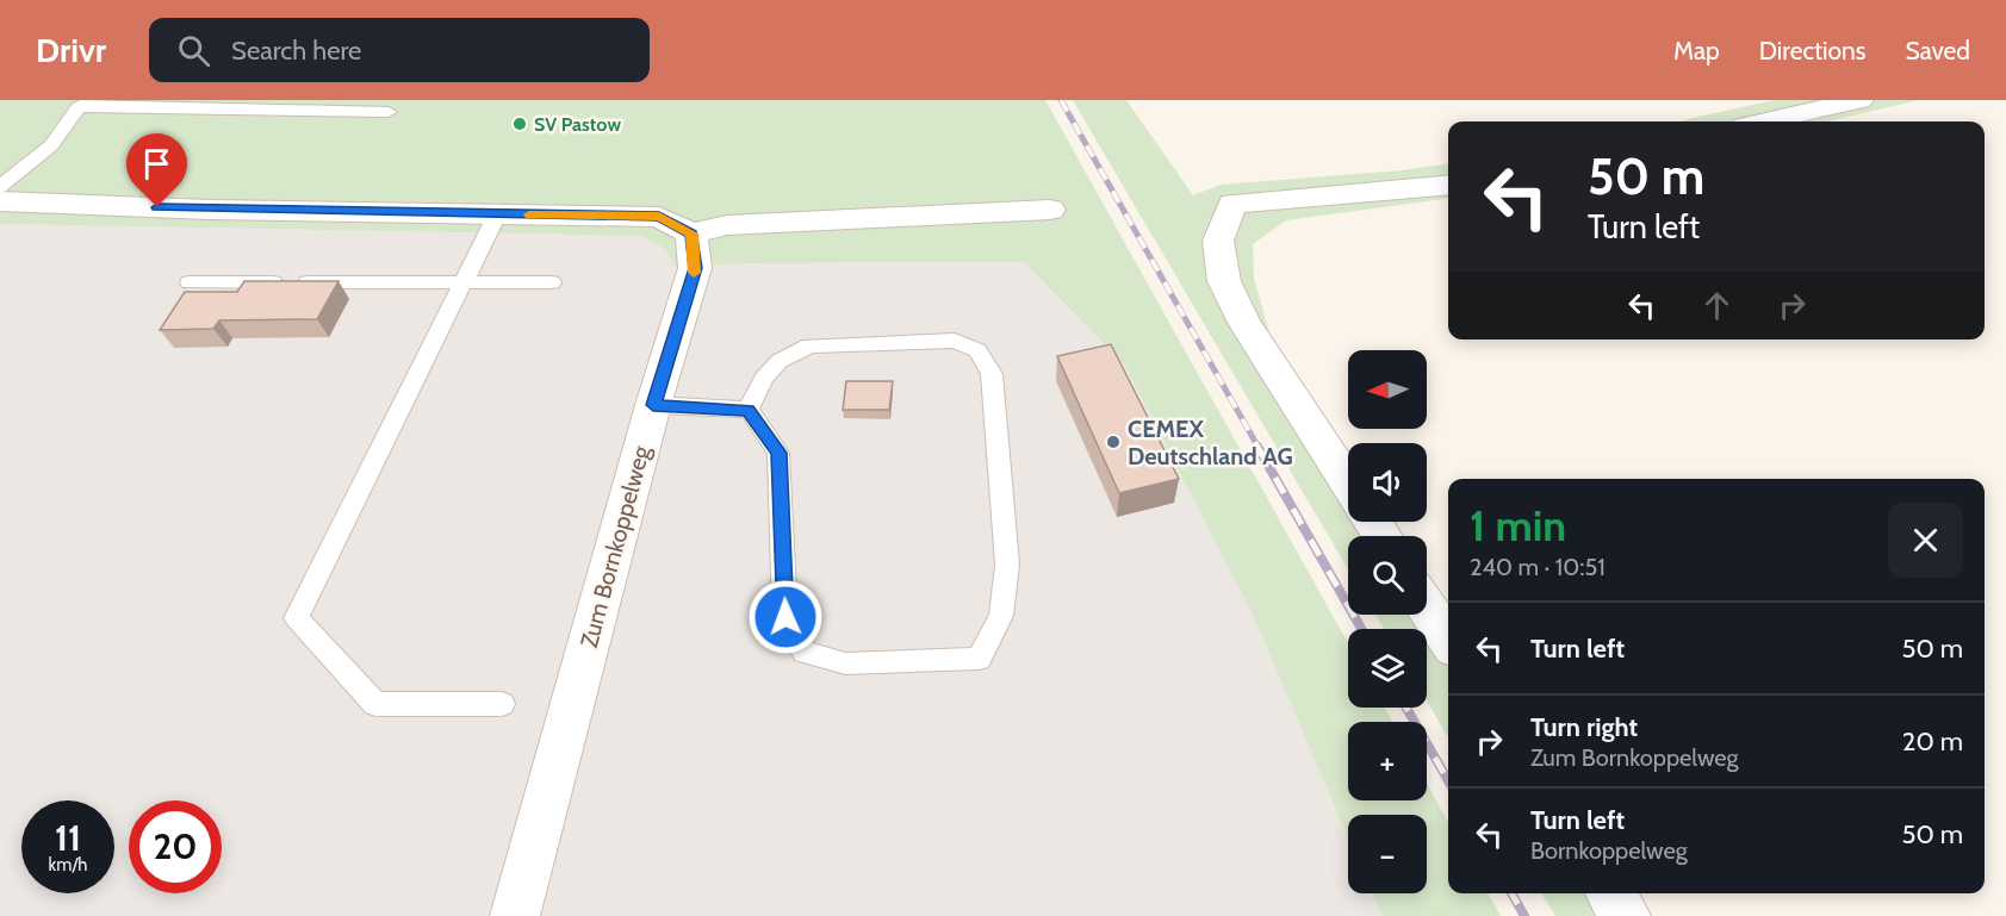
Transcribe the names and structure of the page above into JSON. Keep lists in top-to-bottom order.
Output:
{
  "streets": {
    "street": ["Zum Bornkoppelweg"]
  },
  "places": ["SV Pastow", "CEMEX Deutschland AG"],
  "north": "left",
  "page": {
    "header": "Drivr",
    "search": "Search here",
    "nav": ["Map", "Directions", "Saved"],
    "turn": ["50 m", "Turn left"],
    "map_buttons": ["+", "−"],
    "heading": ["1 min", "240 m · 10:51"],
    "list": [
      {
        "name": "Turn left",
        "value": "50 m"
      },
      {
        "name": "Turn right",
        "note": "Zum Bornkoppelweg",
        "value": "20 m"
      },
      {
        "name": "Turn left",
        "note": "Bornkoppelweg",
        "value": "50 m"
      }
    ],
    "speed": "11 km/h",
    "limit": "20"
  }
}
